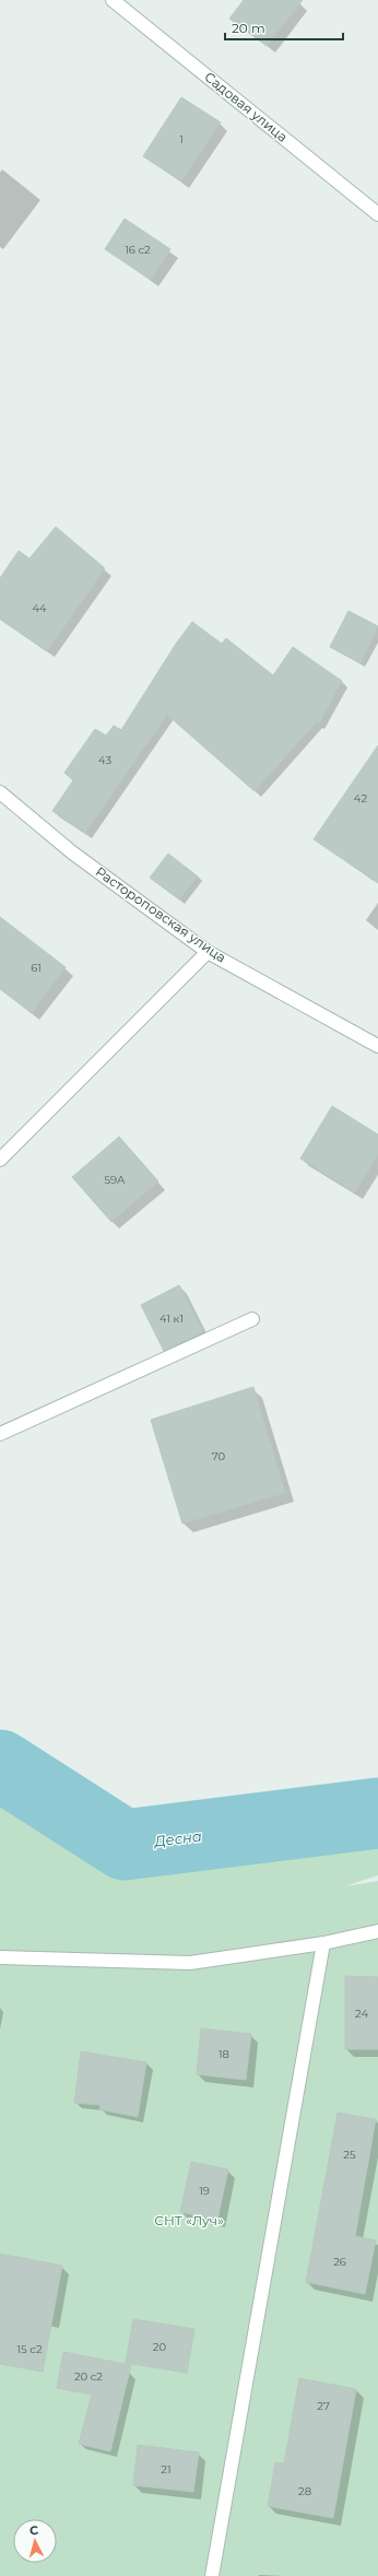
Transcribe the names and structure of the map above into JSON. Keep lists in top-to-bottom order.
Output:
{
  "streets": {
    "street": ["Садовая улица", "Растороповская улица"]
  },
  "water": ["Десна"],
  "parks": ["СНТ «Луч»"],
  "house_numbers": [
    "1",
    "16 с2",
    "44",
    "43",
    "42",
    "61",
    "59А",
    "41 к1",
    "70",
    "24",
    "18",
    "25",
    "19",
    "26",
    "20",
    "15 с2",
    "20 с2",
    "27",
    "21",
    "28"
  ],
  "scale_bar": "20 m",
  "north": "top"
}
